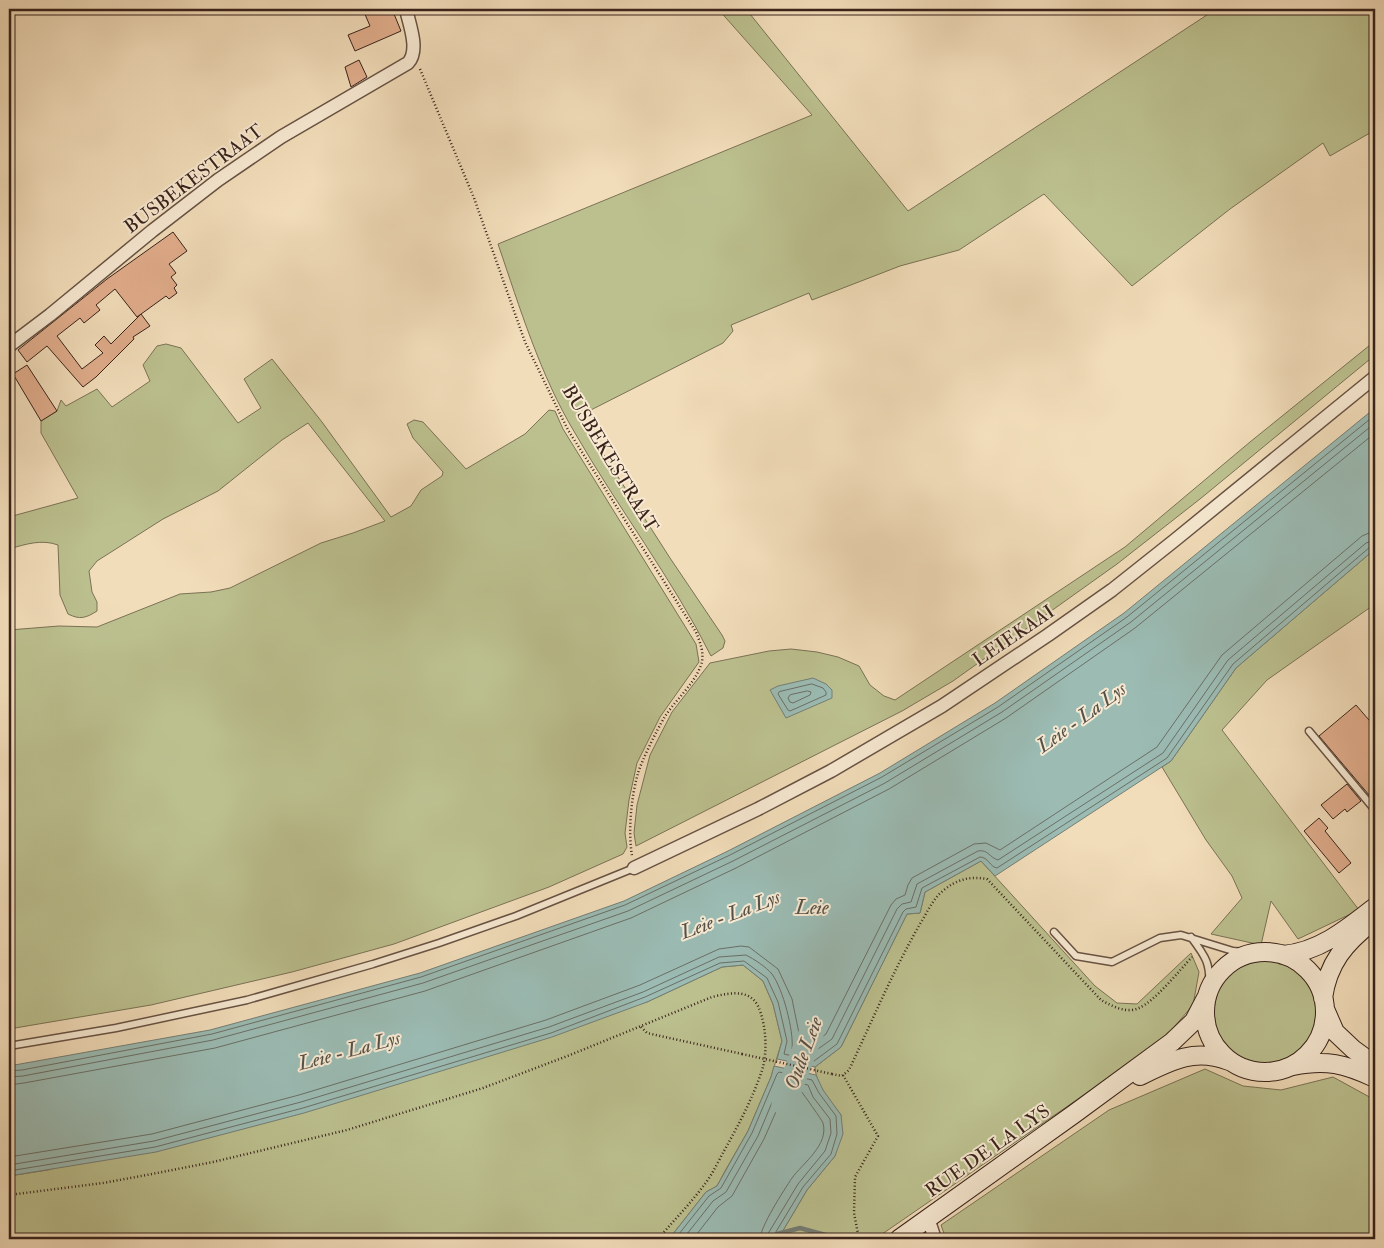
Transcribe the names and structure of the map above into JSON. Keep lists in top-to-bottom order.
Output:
{
  "streets": {
    "main road": ["RUE DE LA LYS"],
    "street": ["BUSBEKESTRAAT", "LEIEKAAI"]
  },
  "crossings": [
    ["BUSBEKESTRAAT", "LEIEKAAI"]
  ],
  "water": ["Leie - La Lys", "Leie", "Oude Leie"]
}
